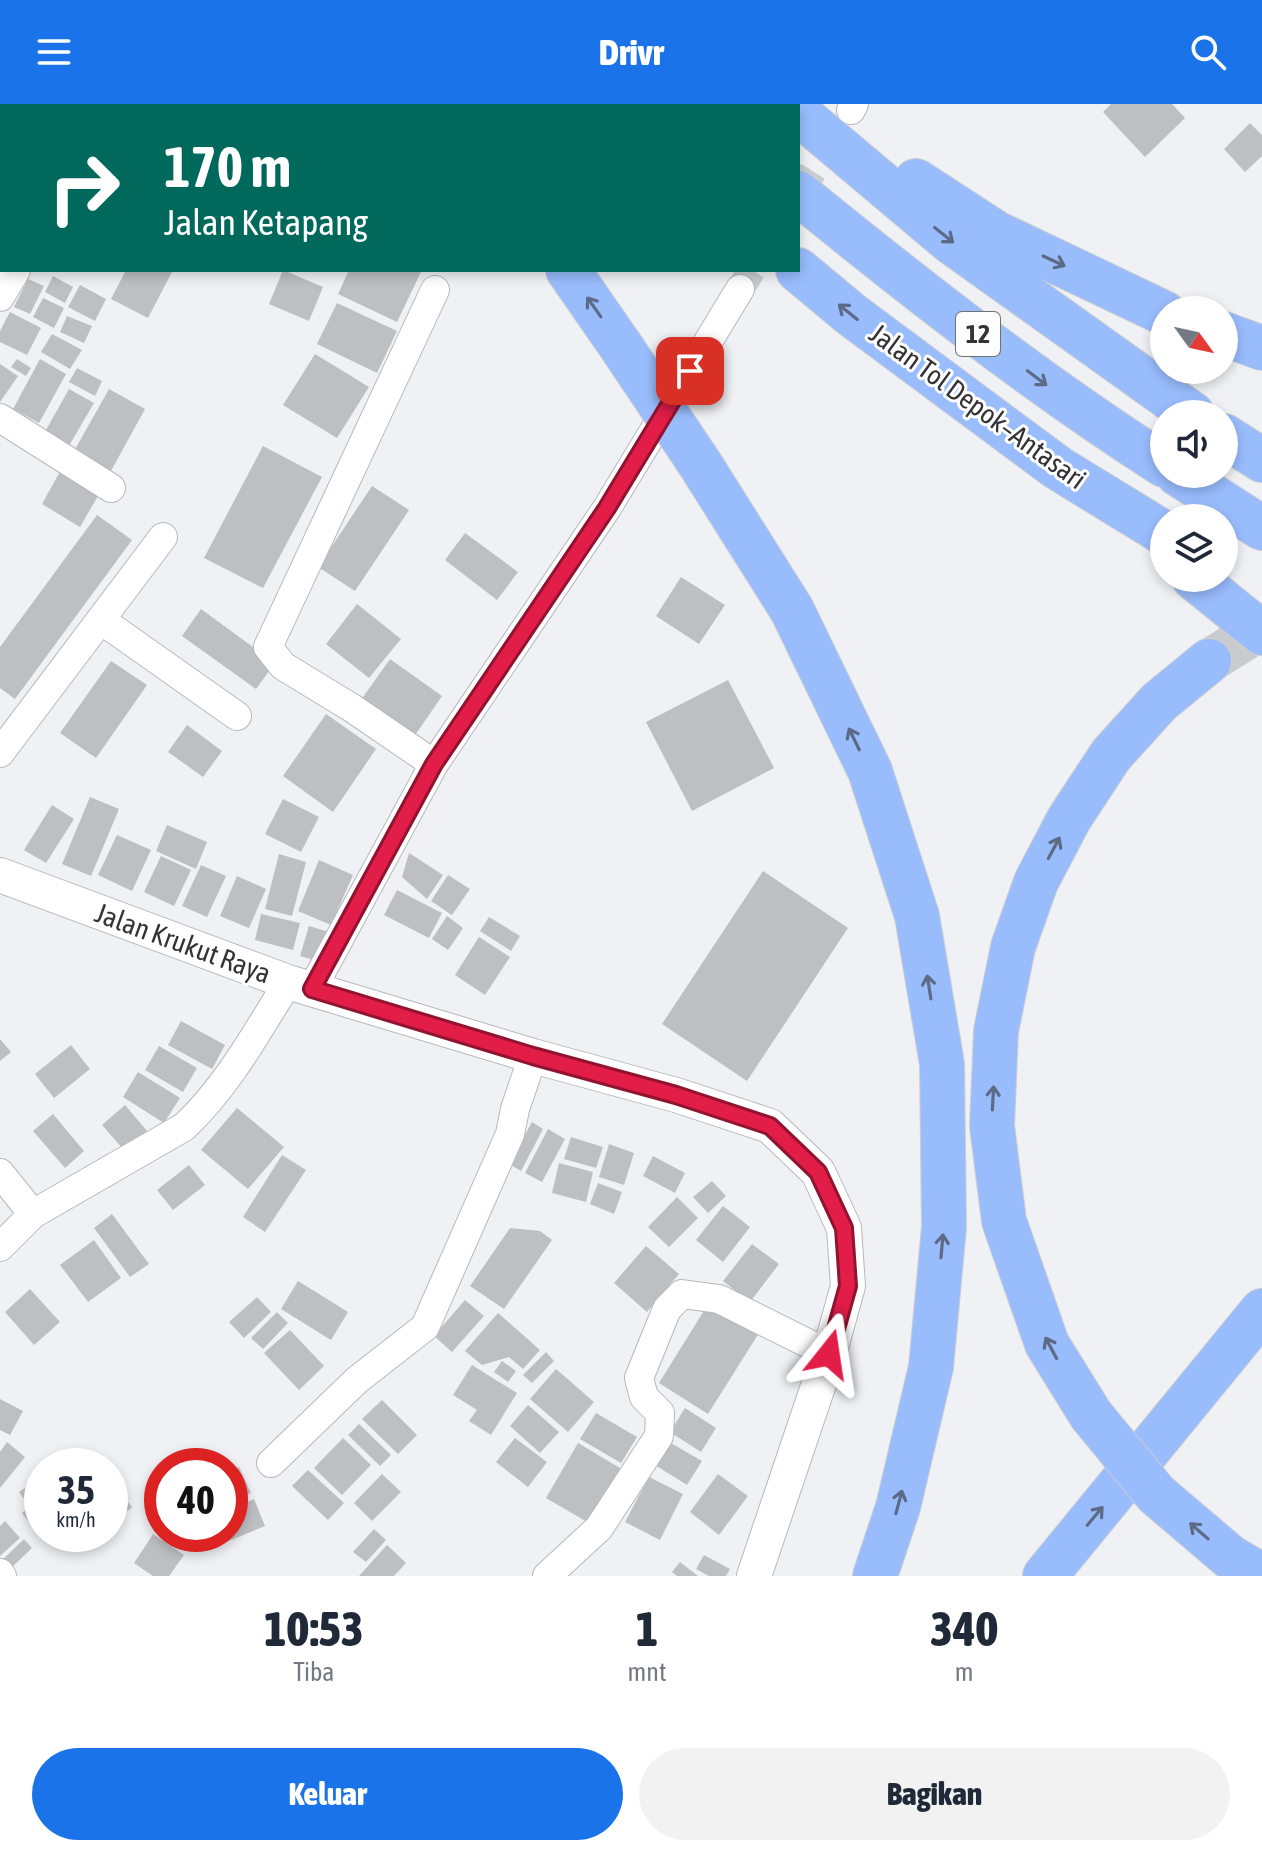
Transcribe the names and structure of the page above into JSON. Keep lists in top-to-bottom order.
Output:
{
  "streets": {
    "highway": ["12", "Jalan Tol Depok–Antasari"],
    "street": ["Jalan Krukut Raya"]
  },
  "north": "bottom right",
  "page": {
    "header": "Drivr",
    "turn": ["170 m", "Jalan Ketapang"],
    "speed": "35 km/h",
    "limit": "40",
    "eta": [
      "10:53",
      "Tiba",
      "1",
      "mnt",
      "340",
      "m"
    ],
    "buttons": ["Keluar", "Bagikan"]
  }
}
